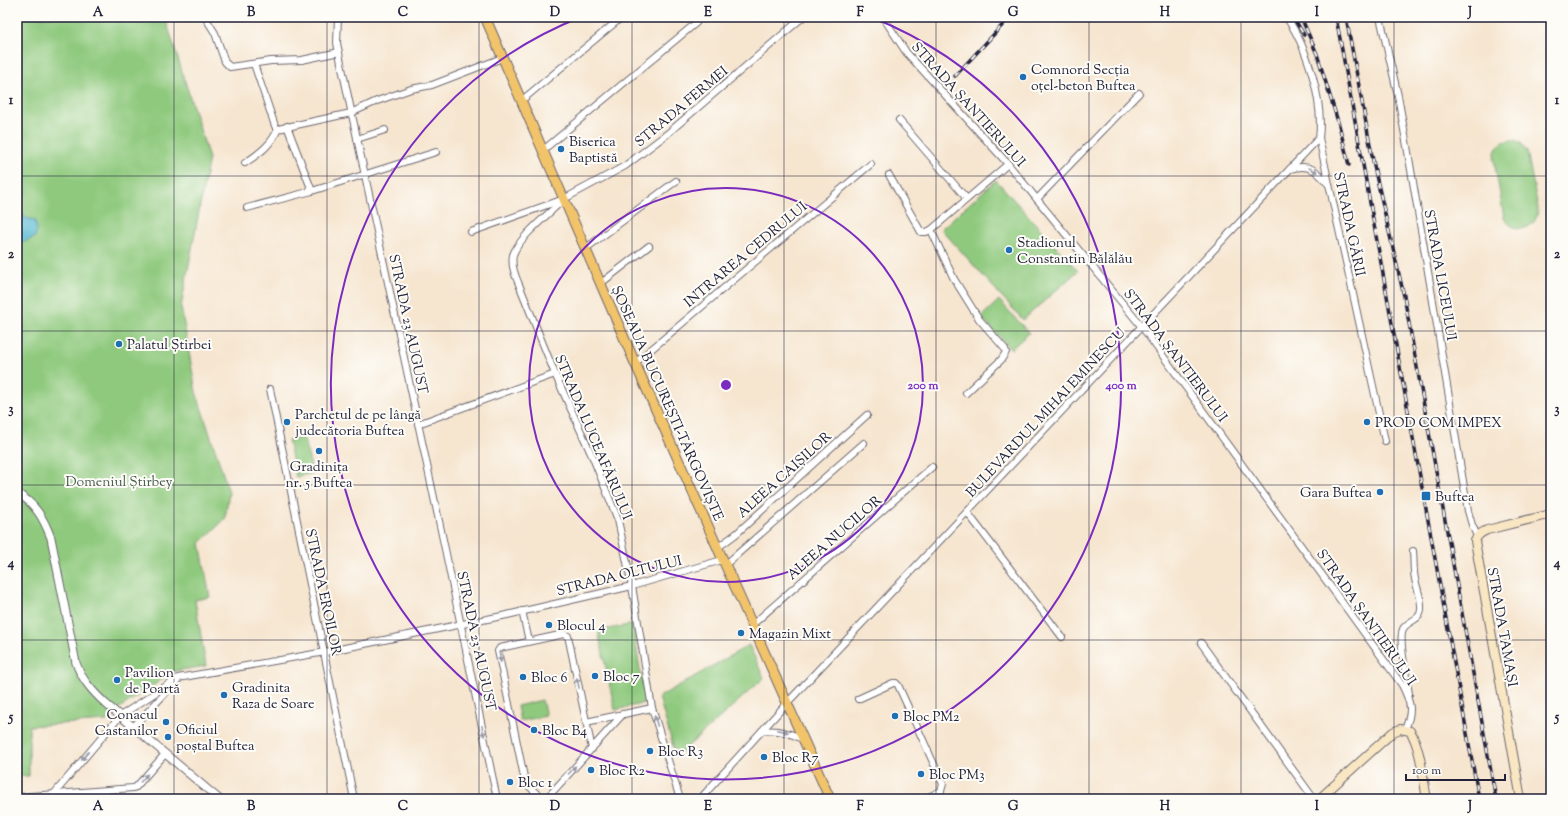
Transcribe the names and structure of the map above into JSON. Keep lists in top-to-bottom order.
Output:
{
  "streets": {
    "main road": ["ȘOSEAUA BUCUREȘTI-TÂRGOVIȘTE", "STRADA TAMAȘI"],
    "street": [
      "STRADA ȘANTIERULUI",
      "STRADA FERMEI",
      "STRADA GĂRII",
      "INTRAREA CEDRULUI",
      "STRADA LICEULUI",
      "STRADA 23 AUGUST",
      "BULEVARDUL MIHAI EMINESCU",
      "STRADA LUCEAFĂRULUI",
      "ALEEA CAIȘILOR",
      "ALEEA NUCILOR",
      "STRADA OLTULUI",
      "STRADA EROILOR"
    ]
  },
  "crossings": [
    ["STRADA ȘANTIERULUI", "BULEVARDUL MIHAI EMINESCU"],
    ["STRADA FERMEI", "ȘOSEAUA BUCUREȘTI-TÂRGOVIȘTE"],
    ["STRADA FERMEI", "STRADA LUCEAFĂRULUI"],
    ["STRADA GĂRII", "BULEVARDUL MIHAI EMINESCU"],
    ["INTRAREA CEDRULUI", "ȘOSEAUA BUCUREȘTI-TÂRGOVIȘTE"],
    ["STRADA LICEULUI", "STRADA TAMAȘI"],
    ["STRADA 23 AUGUST", "STRADA OLTULUI"],
    ["ȘOSEAUA BUCUREȘTI-TÂRGOVIȘTE", "BULEVARDUL MIHAI EMINESCU"],
    ["ȘOSEAUA BUCUREȘTI-TÂRGOVIȘTE", "STRADA LUCEAFĂRULUI"],
    ["ȘOSEAUA BUCUREȘTI-TÂRGOVIȘTE", "ALEEA CAIȘILOR"],
    ["ȘOSEAUA BUCUREȘTI-TÂRGOVIȘTE", "ALEEA NUCILOR"],
    ["ȘOSEAUA BUCUREȘTI-TÂRGOVIȘTE", "STRADA OLTULUI"],
    ["STRADA LUCEAFĂRULUI", "STRADA OLTULUI"],
    ["STRADA OLTULUI", "STRADA EROILOR"]
  ],
  "parks": ["Domeniul Știrbey"],
  "places": {
    "other": [
      "Comnord Secția oțel-beton Buftea",
      "Biserica Baptistă",
      "Stadionul Constantin Bălălău",
      "Palatul Știrbei",
      "Parchetul de pe lângă judecătoria Buftea",
      "PROD COM IMPEX",
      "Gradinița nr. 5 Buftea",
      "Gara Buftea",
      "Blocul 4",
      "Magazin Mixt",
      "Bloc 7",
      "Bloc 6",
      "Pavilion de Poartă",
      "Gradinita Raza de Soare",
      "Bloc PM2",
      "Conacul Castanilor",
      "Bloc B4",
      "Oficiul poștal Buftea",
      "Bloc R3",
      "Bloc R7",
      "Bloc R2",
      "Bloc PM3",
      "Bloc 1"
    ],
    "transit": ["Buftea"]
  },
  "scale_bar": "100 m",
  "grid": {
    "columns": [
      "A",
      "B",
      "C",
      "D",
      "E",
      "F",
      "G",
      "H",
      "I",
      "J"
    ],
    "rows": [
      "1",
      "2",
      "3",
      "4",
      "5"
    ]
  },
  "rings": ["200 m", "400 m"]
}
